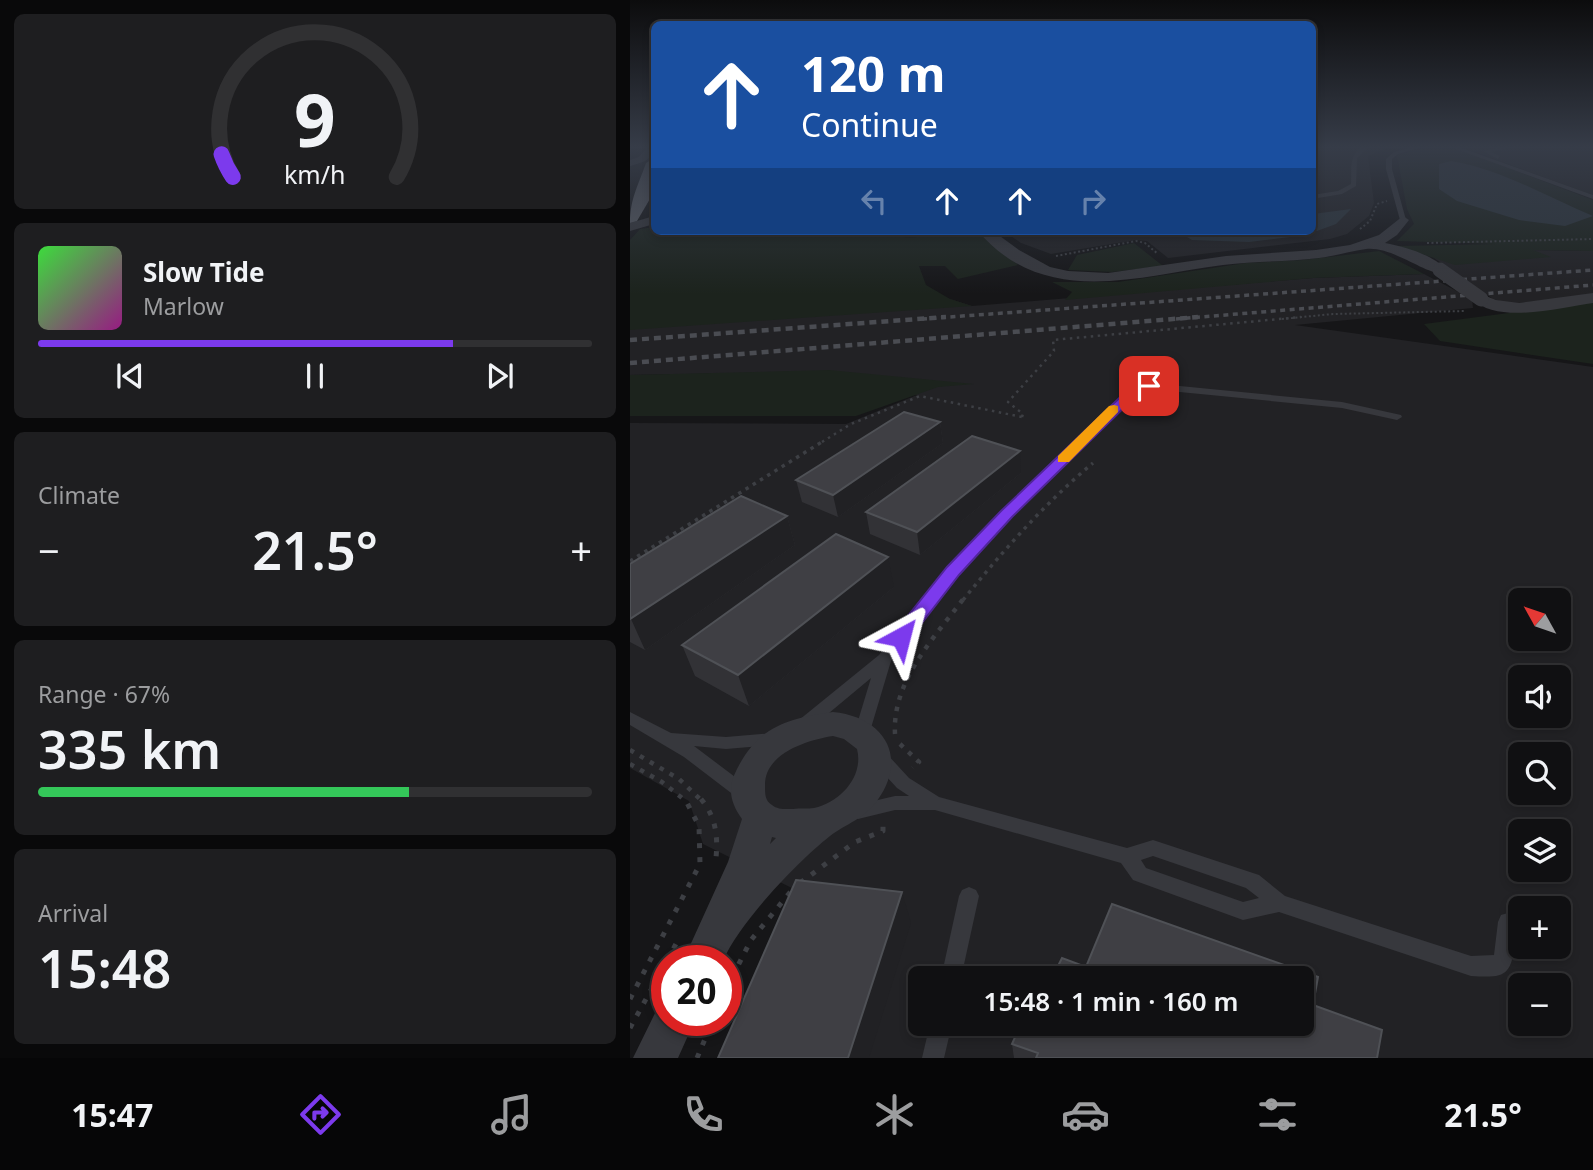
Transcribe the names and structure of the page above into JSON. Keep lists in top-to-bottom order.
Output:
{
  "north": "top left",
  "page": {
    "turn": ["120 m", "Continue"],
    "song": ["Slow Tide", "Marlow"],
    "tile": [
      "Climate",
      ["Range · 67%", "335 km"],
      ["Arrival", "15:48"]
    ],
    "heat": ["−", "21.5°", "+"],
    "map_buttons": ["+", "−"],
    "limit": "20",
    "trip": "15:48 · 1 min · 160 m",
    "tabs": ["15:47", "21.5°"],
    "gauge": ["9", "km/h"]
  }
}
